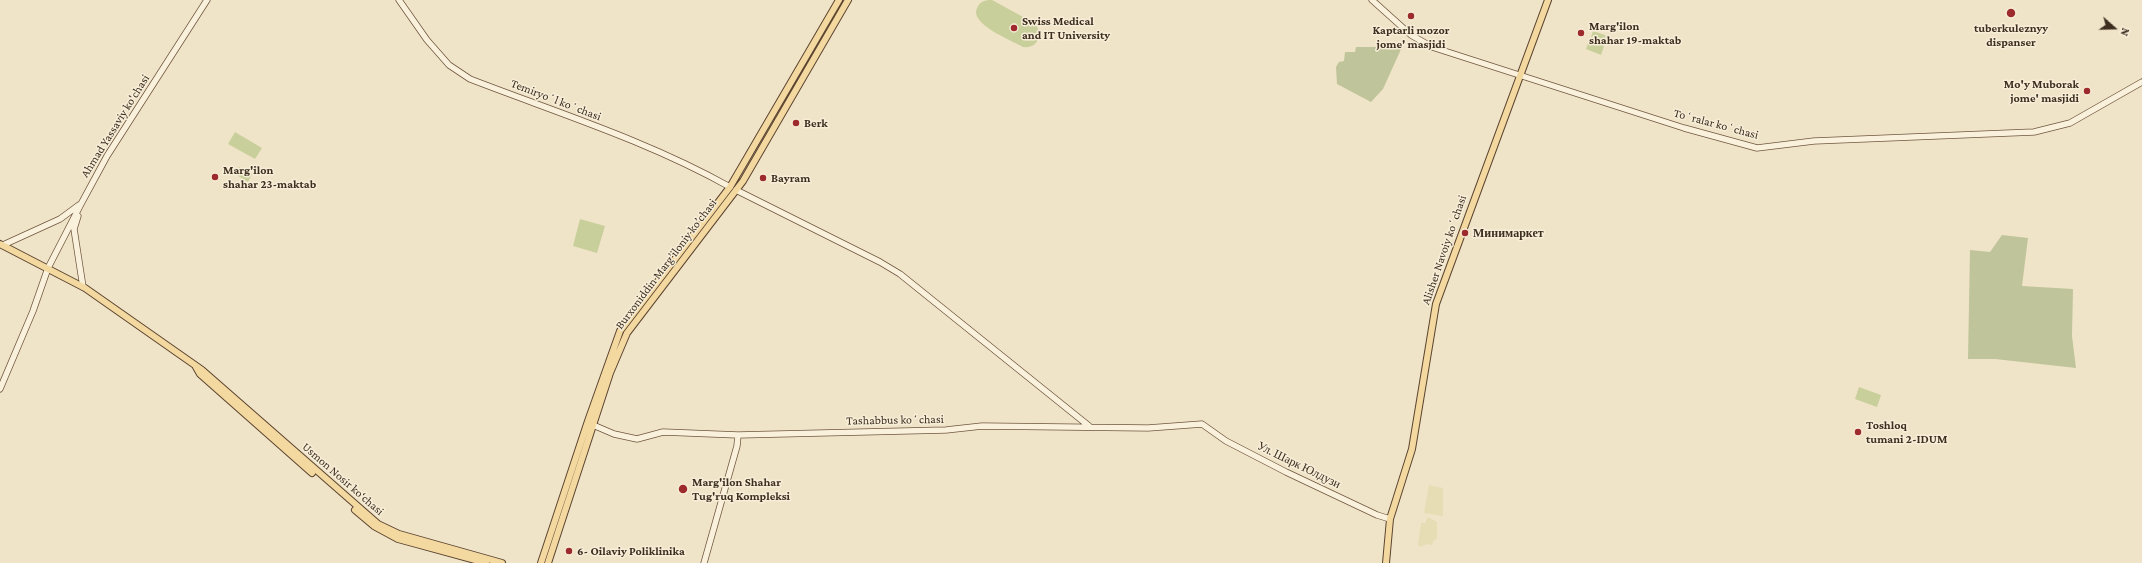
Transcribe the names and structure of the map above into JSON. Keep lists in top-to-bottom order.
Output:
{
  "streets": {
    "main road": ["Alisher Navoiy koʻchasi", "Burxoniddin Marg’iloniy ko’chasi", "Usmon Nosir ko‘chasi"],
    "street": [
      "Temiryoʻl koʻchasi",
      "Toʻralar koʻchasi",
      "Ahmad Yassaviy ko'chasi",
      "Tashabbus koʻchasi",
      "Ул. Шарк Юлдузи"
    ]
  },
  "crossings": [
    ["Temiryoʻl koʻchasi", "Burxoniddin Marg’iloniy ko’chasi"],
    ["Temiryoʻl koʻchasi", "Tashabbus koʻchasi"],
    ["Toʻralar koʻchasi", "Alisher Navoiy koʻchasi"],
    ["Ahmad Yassaviy ko'chasi", "Usmon Nosir ko‘chasi"],
    ["Alisher Navoiy koʻchasi", "Ул. Шарк Юлдузи"],
    ["Burxoniddin Marg’iloniy ko’chasi", "Tashabbus koʻchasi"],
    ["Tashabbus koʻchasi", "Ул. Шарк Юлдузи"]
  ],
  "places": [
    "tuberkuleznyy dispanser",
    "Kaptarli mozor jome' masjidi",
    "Swiss Medical and IT University",
    "Marg'ilon shahar 19-maktab",
    "Mo'y Muborak jome' masjidi",
    "Berk",
    "Marg'ilon shahar 23-maktab",
    "Bayram",
    "Минимаркет",
    "Toshloq tumani 2-IDUM",
    "Marg'ilon Shahar Tug'ruq Kompleksi",
    "6- Oilaviy Poliklinika"
  ],
  "north": "right"
}
